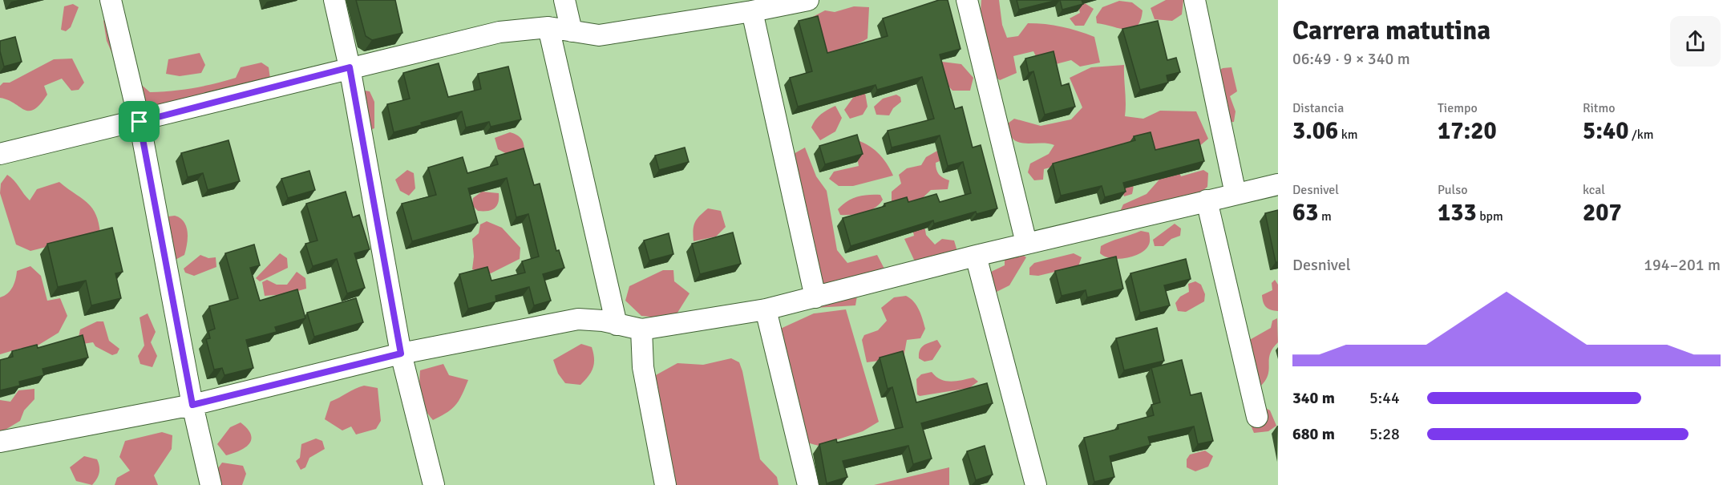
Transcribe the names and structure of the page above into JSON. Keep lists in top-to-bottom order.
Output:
{
  "page": {
    "heading": ["Carrera matutina", "06:49 · 9 × 340 m"],
    "stats": [
      ["Distancia", "3.06 km"],
      ["Tiempo", "17:20"],
      ["Ritmo", "5:40 /km"],
      ["Desnivel", "63 m"],
      ["Pulso", "133 bpm"],
      ["kcal", "207"]
    ],
    "chart": ["Desnivel", "194–201 m"],
    "list": [
      {
        "name": "340 m",
        "note": "5:44"
      },
      {
        "name": "680 m",
        "note": "5:28"
      }
    ]
  }
}
